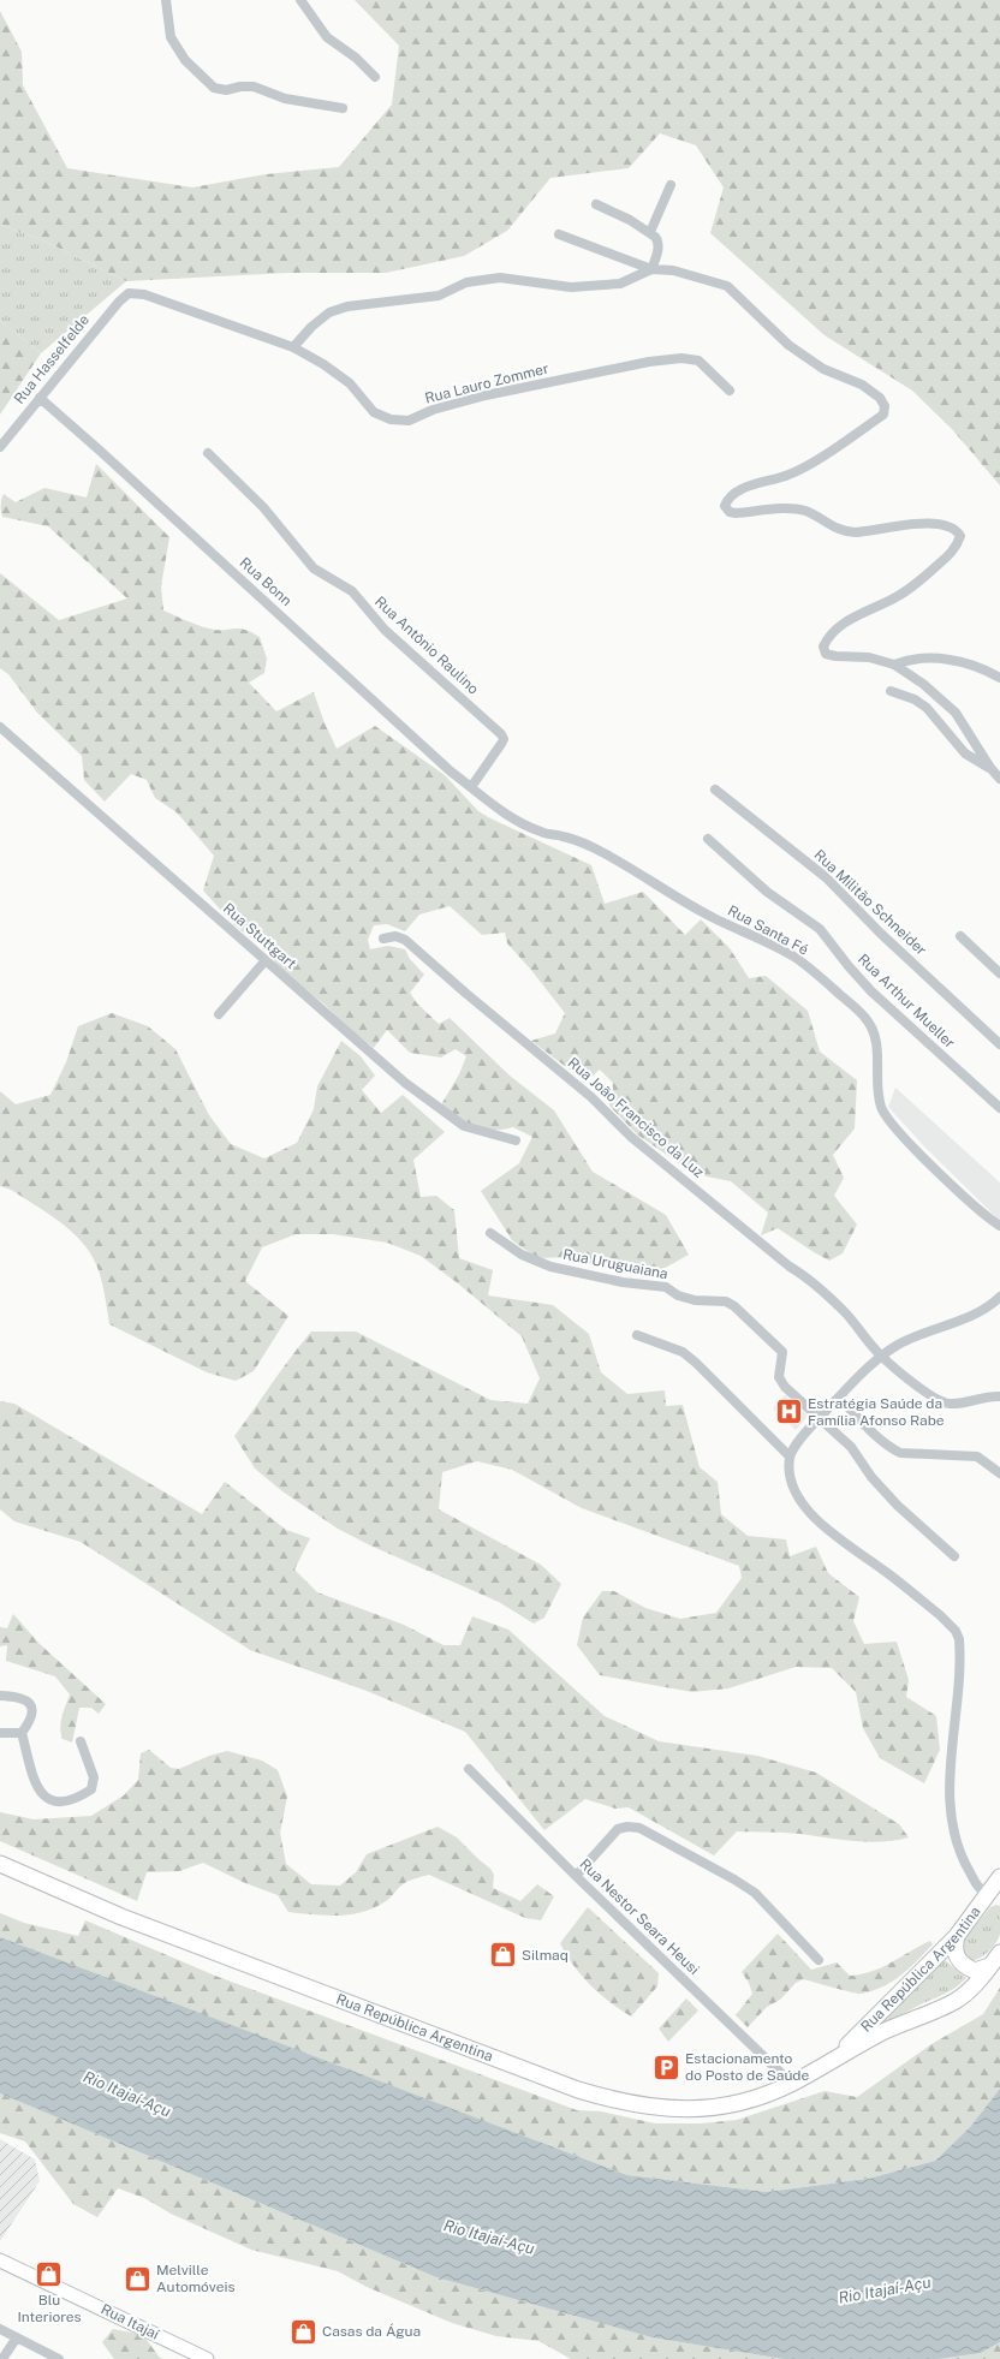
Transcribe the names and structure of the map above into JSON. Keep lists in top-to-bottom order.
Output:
{
  "streets": {
    "main road": ["Rua República Argentina", "Rua Itajaí"],
    "street": [
      "Rua Hasselfelde",
      "Rua Lauro Zommer",
      "Rua Bonn",
      "Rua Antônio Raulino",
      "Rua Militão Schneider",
      "Rua Santa Fé",
      "Rua Stuttgart",
      "Rua Arthur Mueller",
      "Rua João Francisco da Luz",
      "Rua Uruguaiana",
      "Rua Nestor Seara Heusi"
    ]
  },
  "crossings": [
    ["Rua Hasselfelde", "Rua Lauro Zommer"],
    ["Rua Hasselfelde", "Rua Bonn"],
    ["Rua Bonn", "Rua Antônio Raulino"],
    ["Rua Bonn", "Rua Santa Fé"],
    ["Rua Antônio Raulino", "Rua Santa Fé"],
    ["Rua Nestor Seara Heusi", "Rua República Argentina"]
  ],
  "water": ["Rio Itajaí-Açu"],
  "places": {
    "hospital": ["Estratégia Saúde da Família Afonso Rabe"],
    "shop": [
      "Silmaq",
      "Blu Interiores",
      "Melville Automóveis",
      "Casas da Água"
    ],
    "parking": ["Estacionamento do Posto de Saúde"]
  }
}
